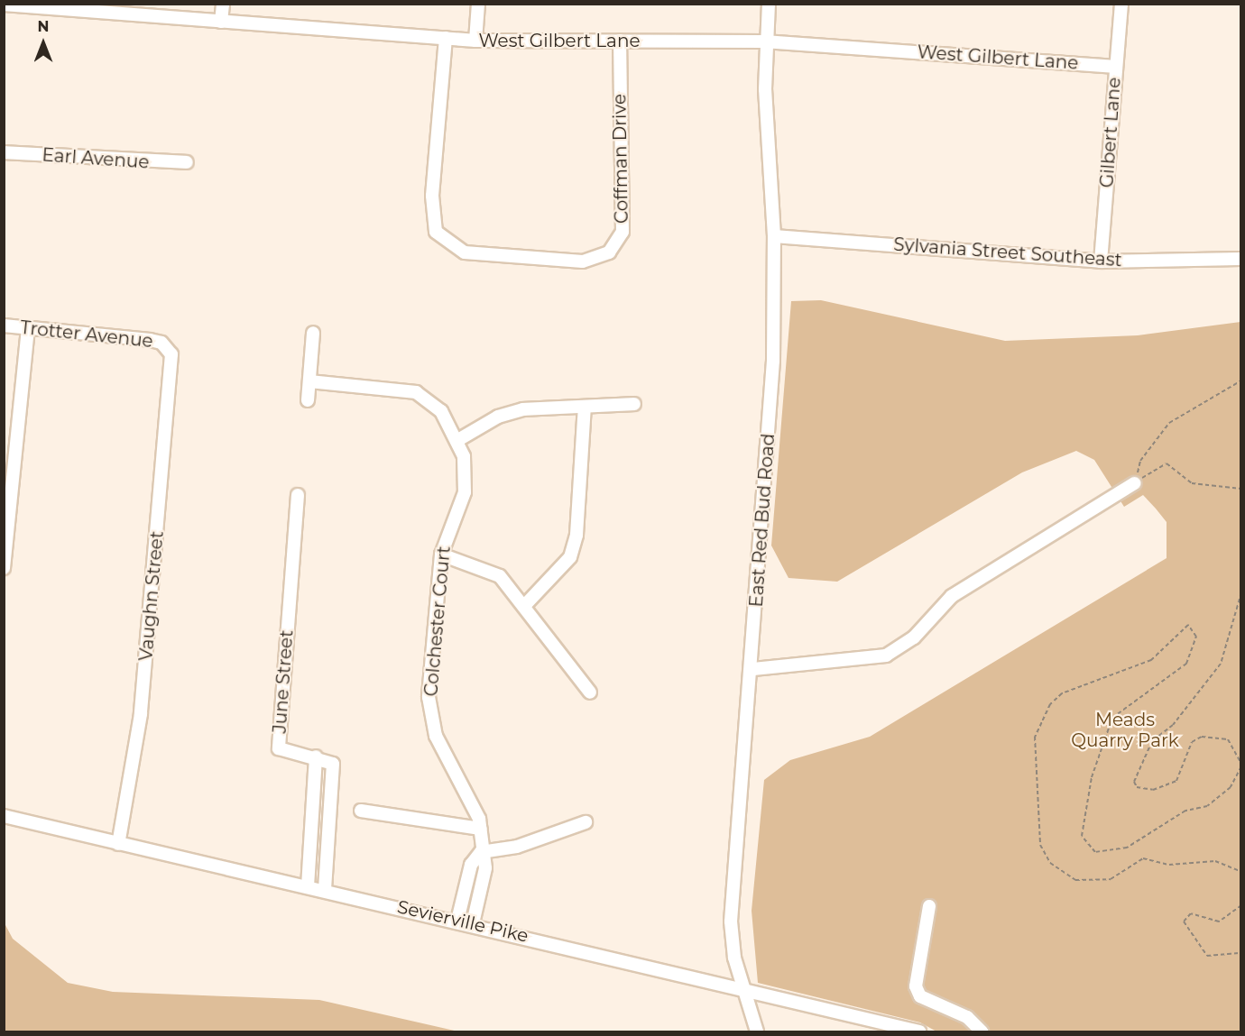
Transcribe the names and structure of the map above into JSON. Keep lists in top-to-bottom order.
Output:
{
  "streets": {
    "street": [
      "West Gilbert Lane",
      "Gilbert Lane",
      "Earl Avenue",
      "Coffman Drive",
      "Sylvania Street Southeast",
      "Trotter Avenue",
      "East Red Bud Road",
      "Vaughn Street",
      "Colchester Court",
      "June Street",
      "Sevierville Pike"
    ]
  },
  "crossings": [
    ["West Gilbert Lane", "Gilbert Lane"],
    ["West Gilbert Lane", "Coffman Drive"],
    ["West Gilbert Lane", "East Red Bud Road"],
    ["Gilbert Lane", "Sylvania Street Southeast"],
    ["Sylvania Street Southeast", "East Red Bud Road"],
    ["Trotter Avenue", "Vaughn Street"],
    ["East Red Bud Road", "Sevierville Pike"],
    ["Vaughn Street", "Sevierville Pike"],
    ["Colchester Court", "Sevierville Pike"]
  ],
  "parks": ["Meads Quarry Park"],
  "north": "top"
}
